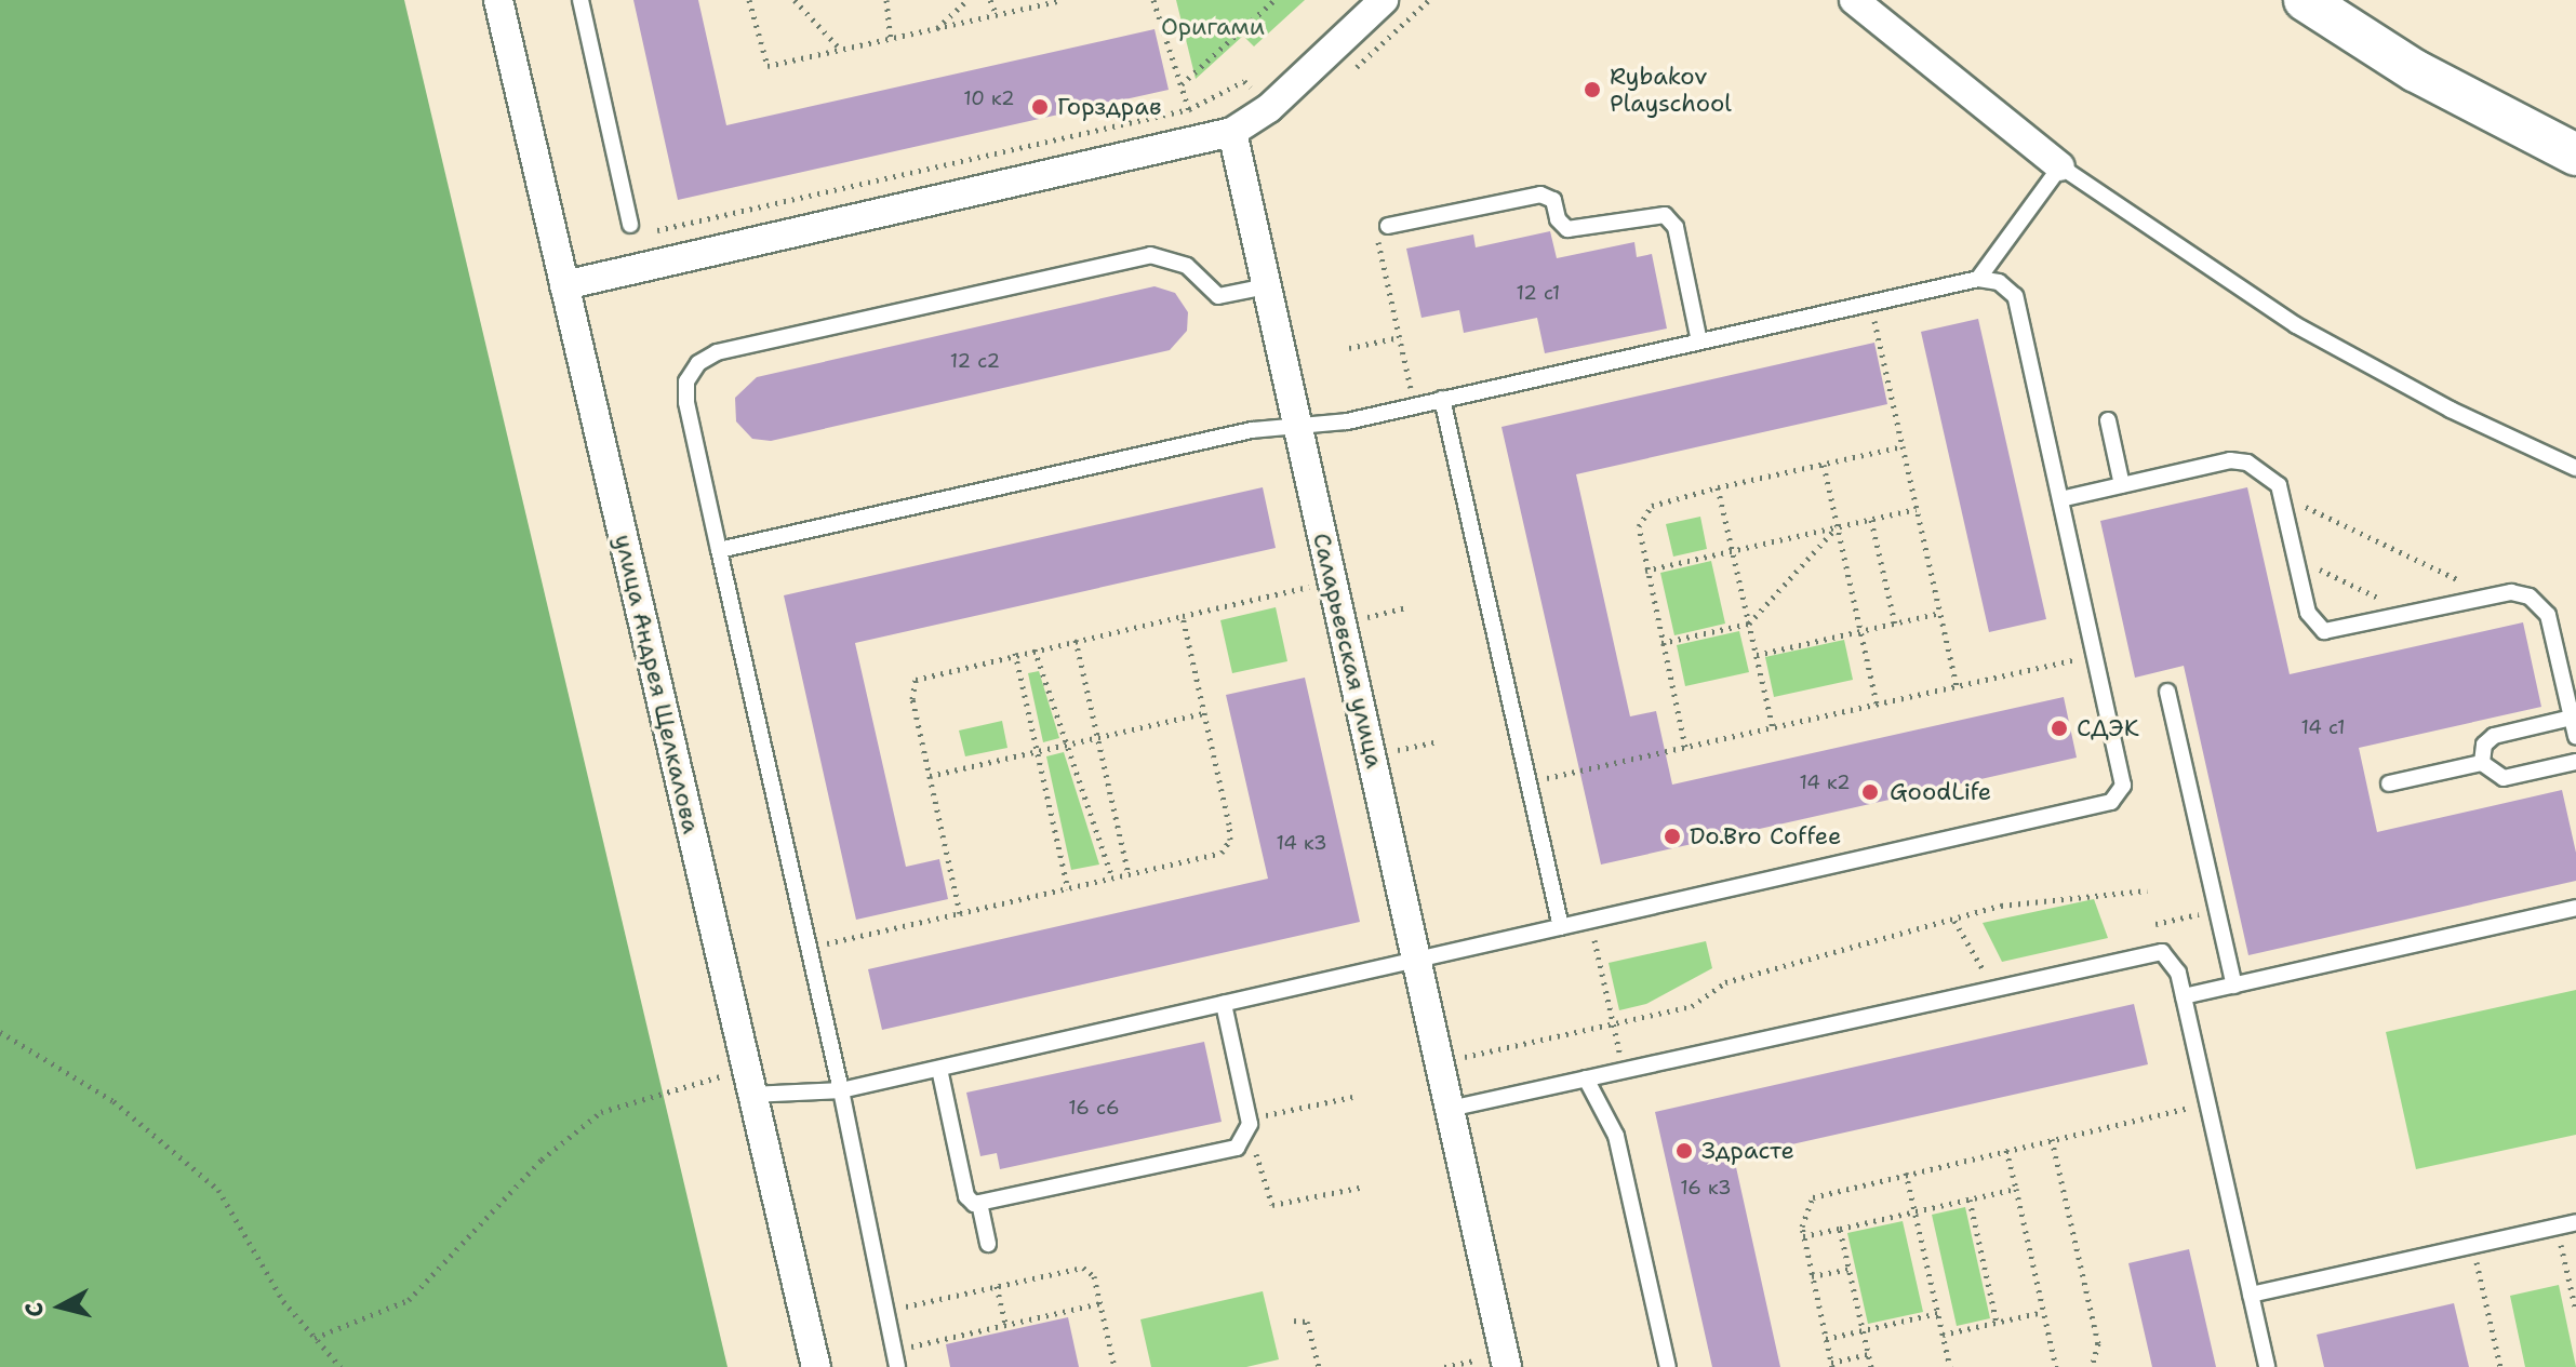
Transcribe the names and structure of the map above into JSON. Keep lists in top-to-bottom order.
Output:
{
  "streets": {
    "street": ["Саларьевская улица", "улица Андрея Щелкалова"]
  },
  "parks": ["Оригами"],
  "places": [
    "Rybakov Playschool",
    "Горздрав",
    "СДЭК",
    "GoodLife",
    "Do.Bro Coffee",
    "Здрасте"
  ],
  "house_numbers": [
    "10 к2",
    "12 с1",
    "12 с2",
    "14 с1",
    "14 к2",
    "14 к3",
    "16 с6",
    "16 к3"
  ],
  "north": "left"
}
